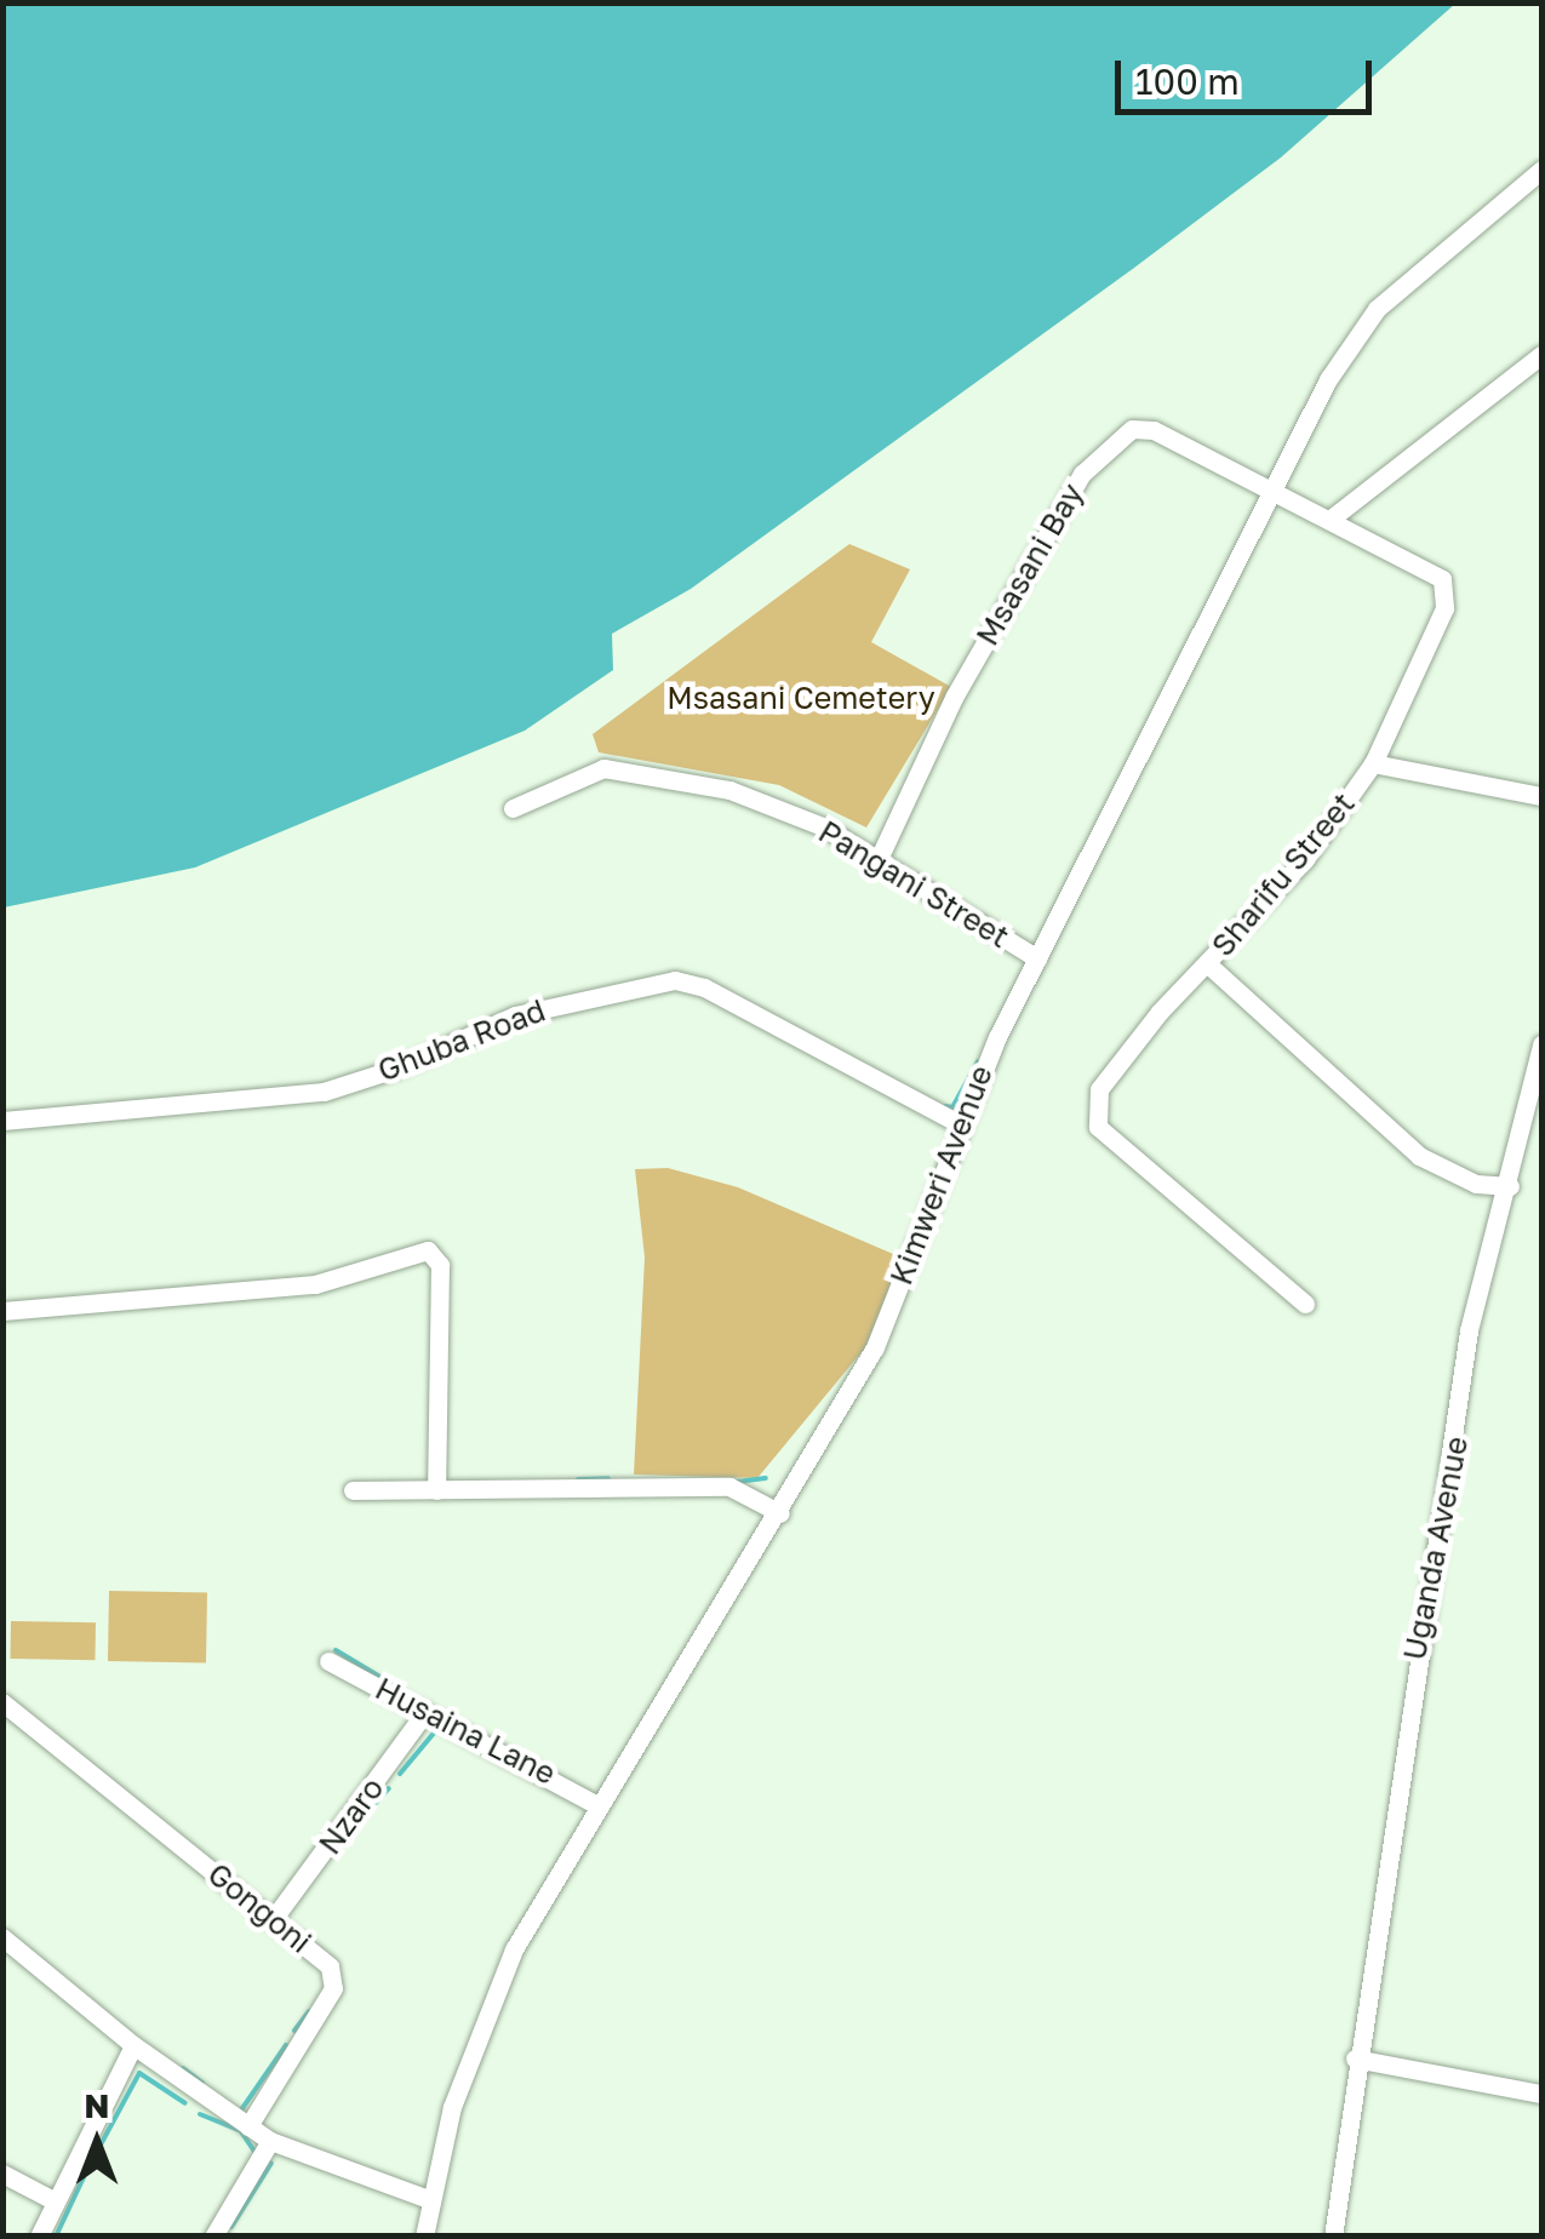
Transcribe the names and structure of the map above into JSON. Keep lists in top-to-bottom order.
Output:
{
  "streets": {
    "street": [
      "Msasani Bay",
      "Sharifu Street",
      "Pangani Street",
      "Ghuba Road",
      "Kimweri Avenue",
      "Uganda Avenue",
      "Husaina Lane",
      "Nzaro",
      "Gongoni"
    ]
  },
  "crossings": [
    ["Msasani Bay", "Sharifu Street"],
    ["Msasani Bay", "Pangani Street"],
    ["Msasani Bay", "Kimweri Avenue"],
    ["Sharifu Street", "Kimweri Avenue"],
    ["Pangani Street", "Kimweri Avenue"],
    ["Ghuba Road", "Kimweri Avenue"],
    ["Kimweri Avenue", "Husaina Lane"],
    ["Husaina Lane", "Nzaro"],
    ["Nzaro", "Gongoni"]
  ],
  "parks": ["Msasani Cemetery"],
  "scale_bar": "100 m",
  "north": "top"
}
